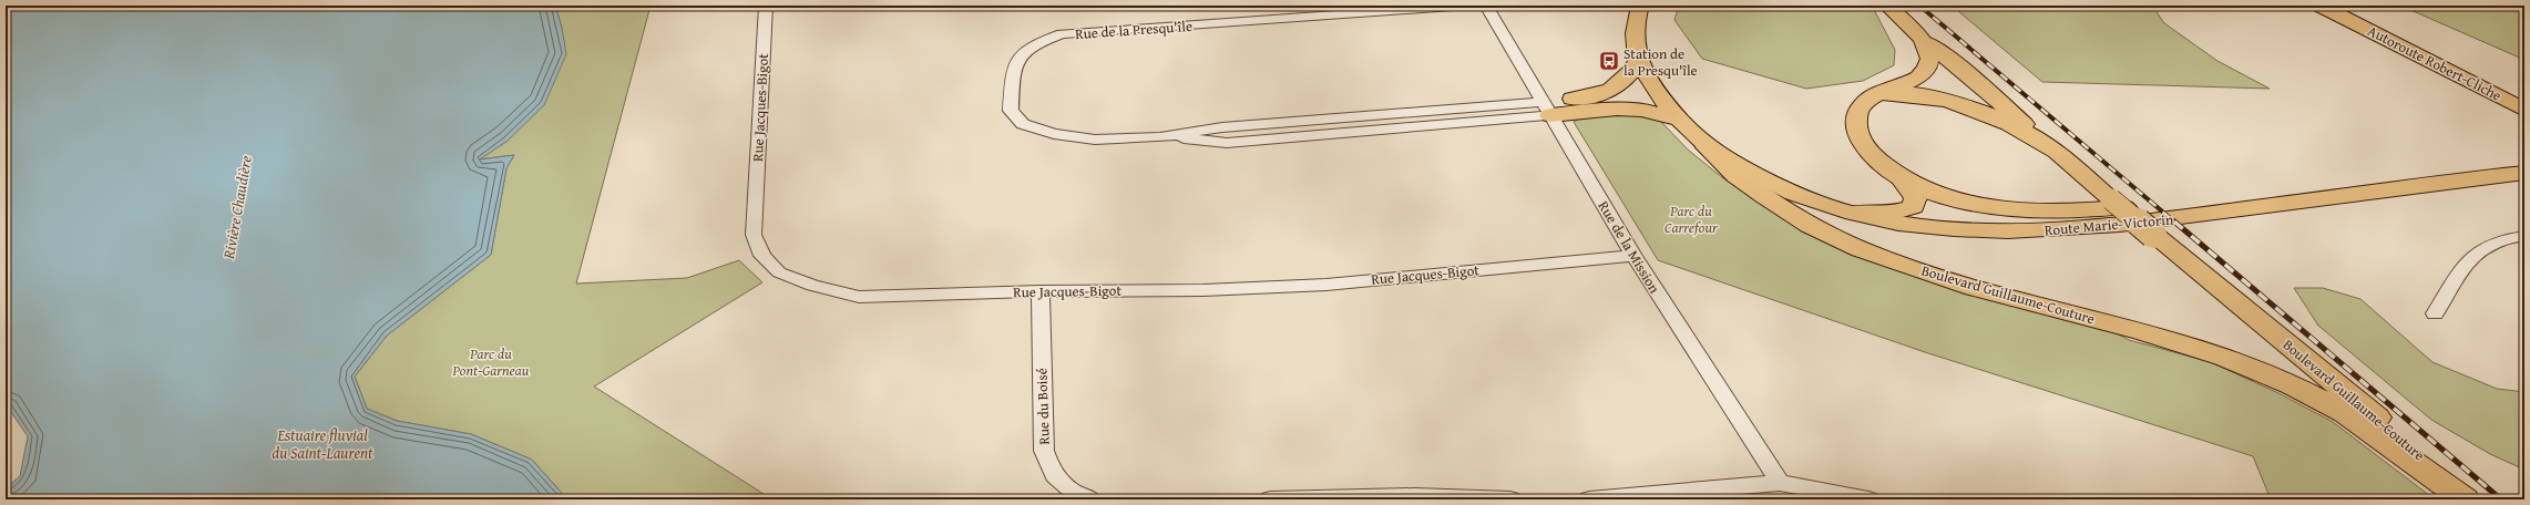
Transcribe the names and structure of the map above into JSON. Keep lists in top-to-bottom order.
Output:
{
  "streets": {
    "main road": ["Autoroute Robert-Cliche", "Route Marie-Victorin", "Boulevard Guillaume-Couture"],
    "street": [
      "Rue de la Presqu'île",
      "Rue Jacques-Bigot",
      "Rue de la Mission",
      "Rue du Boisé"
    ]
  },
  "crossings": [
    ["Rue de la Presqu'île", "Rue de la Mission"],
    ["Rue Jacques-Bigot", "Rue de la Mission"],
    ["Rue Jacques-Bigot", "Rue du Boisé"],
    ["Route Marie-Victorin", "Boulevard Guillaume-Couture"]
  ],
  "water": ["Rivière Chaudière", "Estuaire fluvial du Saint-Laurent"],
  "parks": ["Parc du Carrefour", "Parc du Pont-Garneau"],
  "places": {
    "bus stop": ["Station de la Presqu'île"]
  }
}
